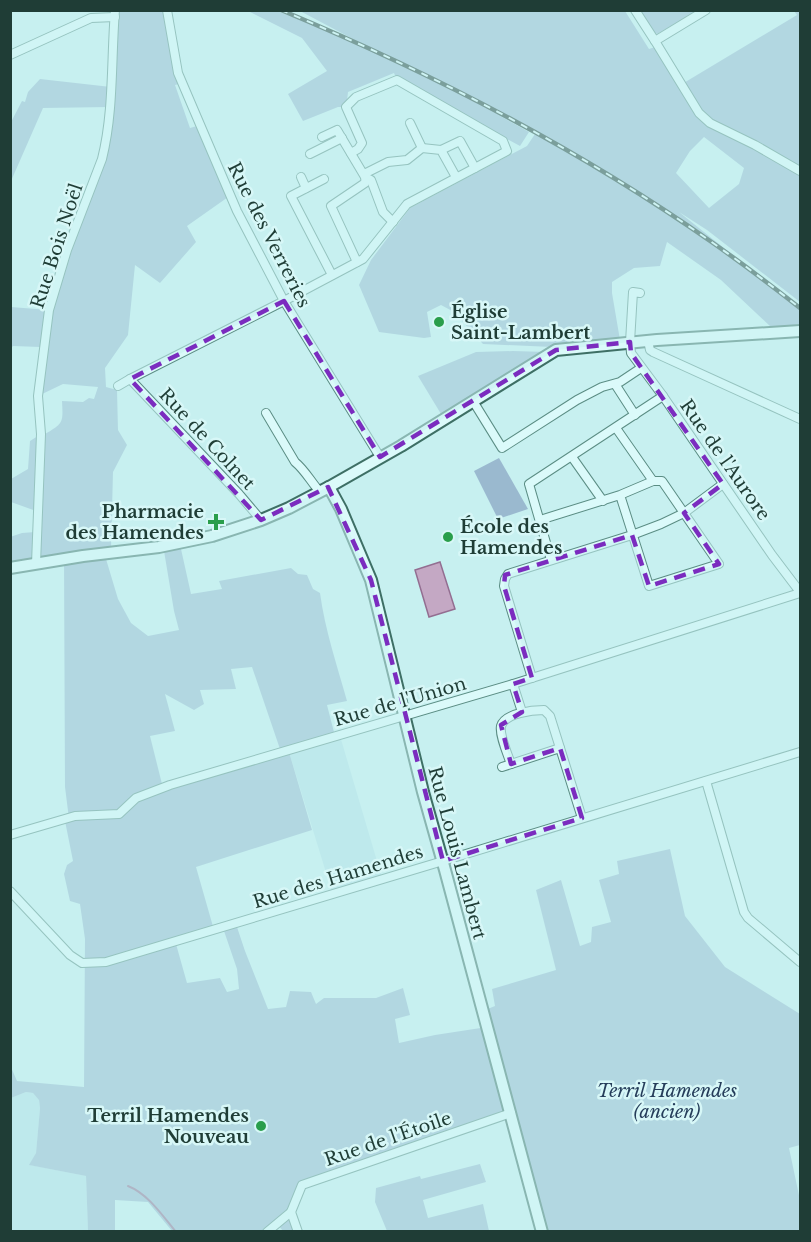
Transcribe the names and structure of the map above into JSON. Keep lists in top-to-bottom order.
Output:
{
  "streets": {
    "main road": ["Rue Louis Lambert"],
    "street": [
      "Rue des Verreries",
      "Rue Bois Noël",
      "Rue de Colnet",
      "Rue de l'Aurore",
      "Rue de l'Union",
      "Rue des Hamendes",
      "Rue de l'Étoile"
    ]
  },
  "crossings": [
    ["Rue des Verreries", "Rue de Colnet"],
    ["Rue de l'Aurore", "Rue de l'Union"],
    ["Rue de l'Union", "Rue Louis Lambert"],
    ["Rue Louis Lambert", "Rue des Hamendes"],
    ["Rue Louis Lambert", "Rue de l'Étoile"]
  ],
  "parks": ["Terril Hamendes (ancien)"],
  "places": {
    "other": ["Église Saint-Lambert", "École des Hamendes", "Terril Hamendes Nouveau"],
    "health": ["Pharmacie des Hamendes"]
  }
}
